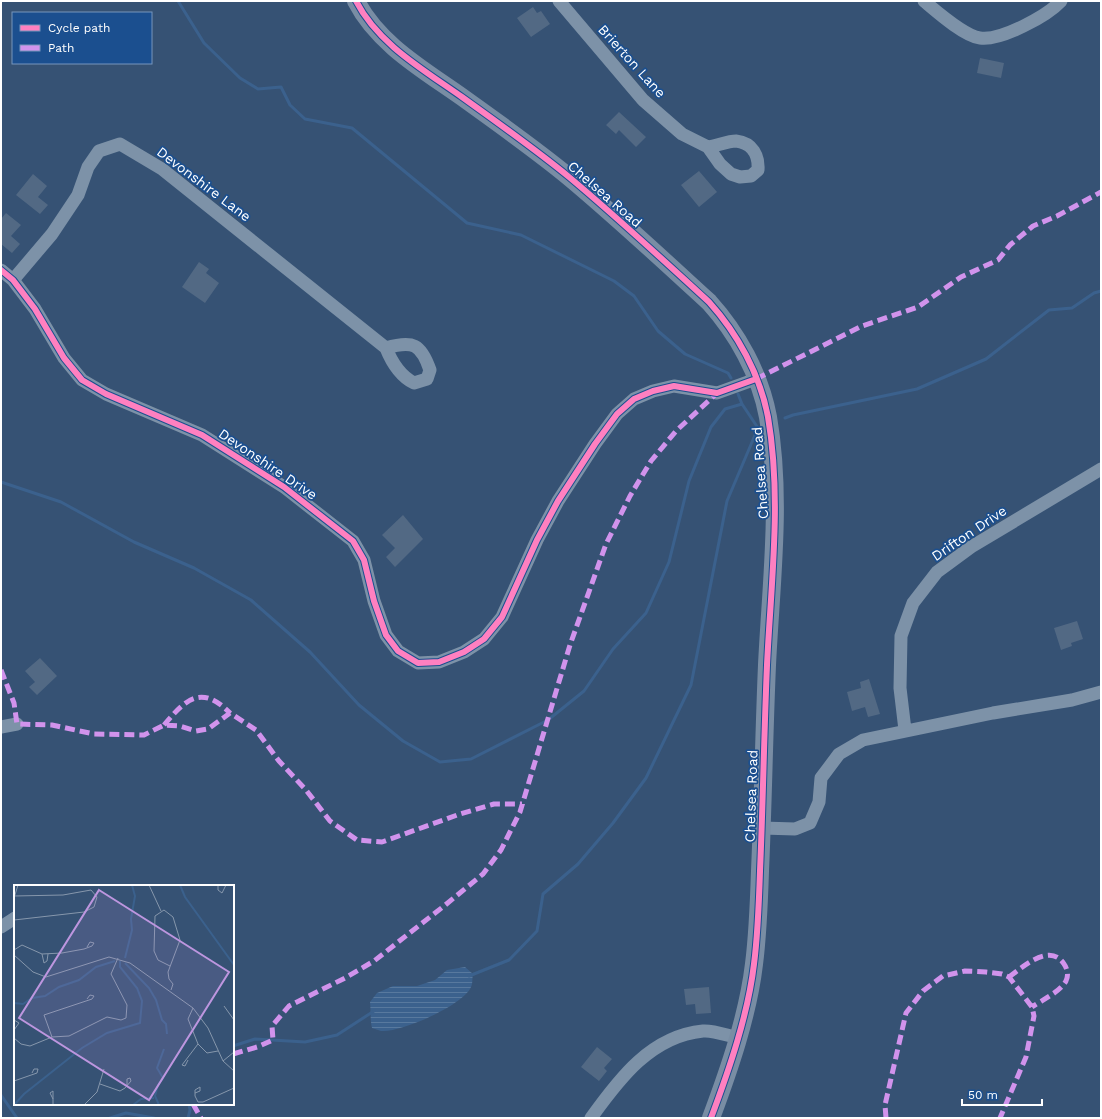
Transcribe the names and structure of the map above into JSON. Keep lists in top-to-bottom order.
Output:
{
  "streets": {
    "street": [
      "Brierton Lane",
      "Devonshire Lane",
      "Chelsea Road",
      "Devonshire Drive",
      "Drifton Drive"
    ]
  },
  "crossings": [
    ["Devonshire Lane", "Devonshire Drive"],
    ["Chelsea Road", "Devonshire Drive"]
  ],
  "legend": ["Cycle path", "Path"],
  "scale_bar": "50 m"
}
